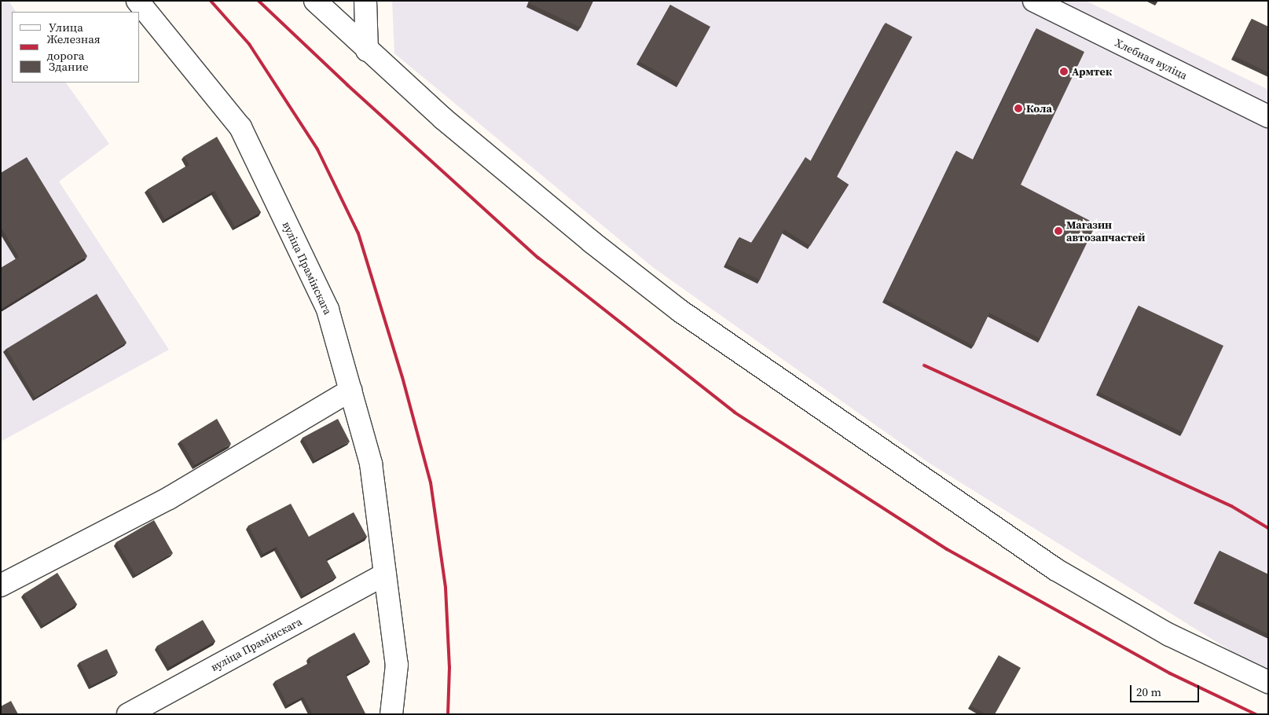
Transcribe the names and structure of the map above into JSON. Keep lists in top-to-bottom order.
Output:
{
  "streets": {
    "street": ["Хлебная вуліца", "вуліца Прамінскага"]
  },
  "places": ["Армтек", "Кола", "Магазин автозапчастей"],
  "legend": ["Улица", "Железная дорога", "Здание"],
  "scale_bar": "20 m"
}
